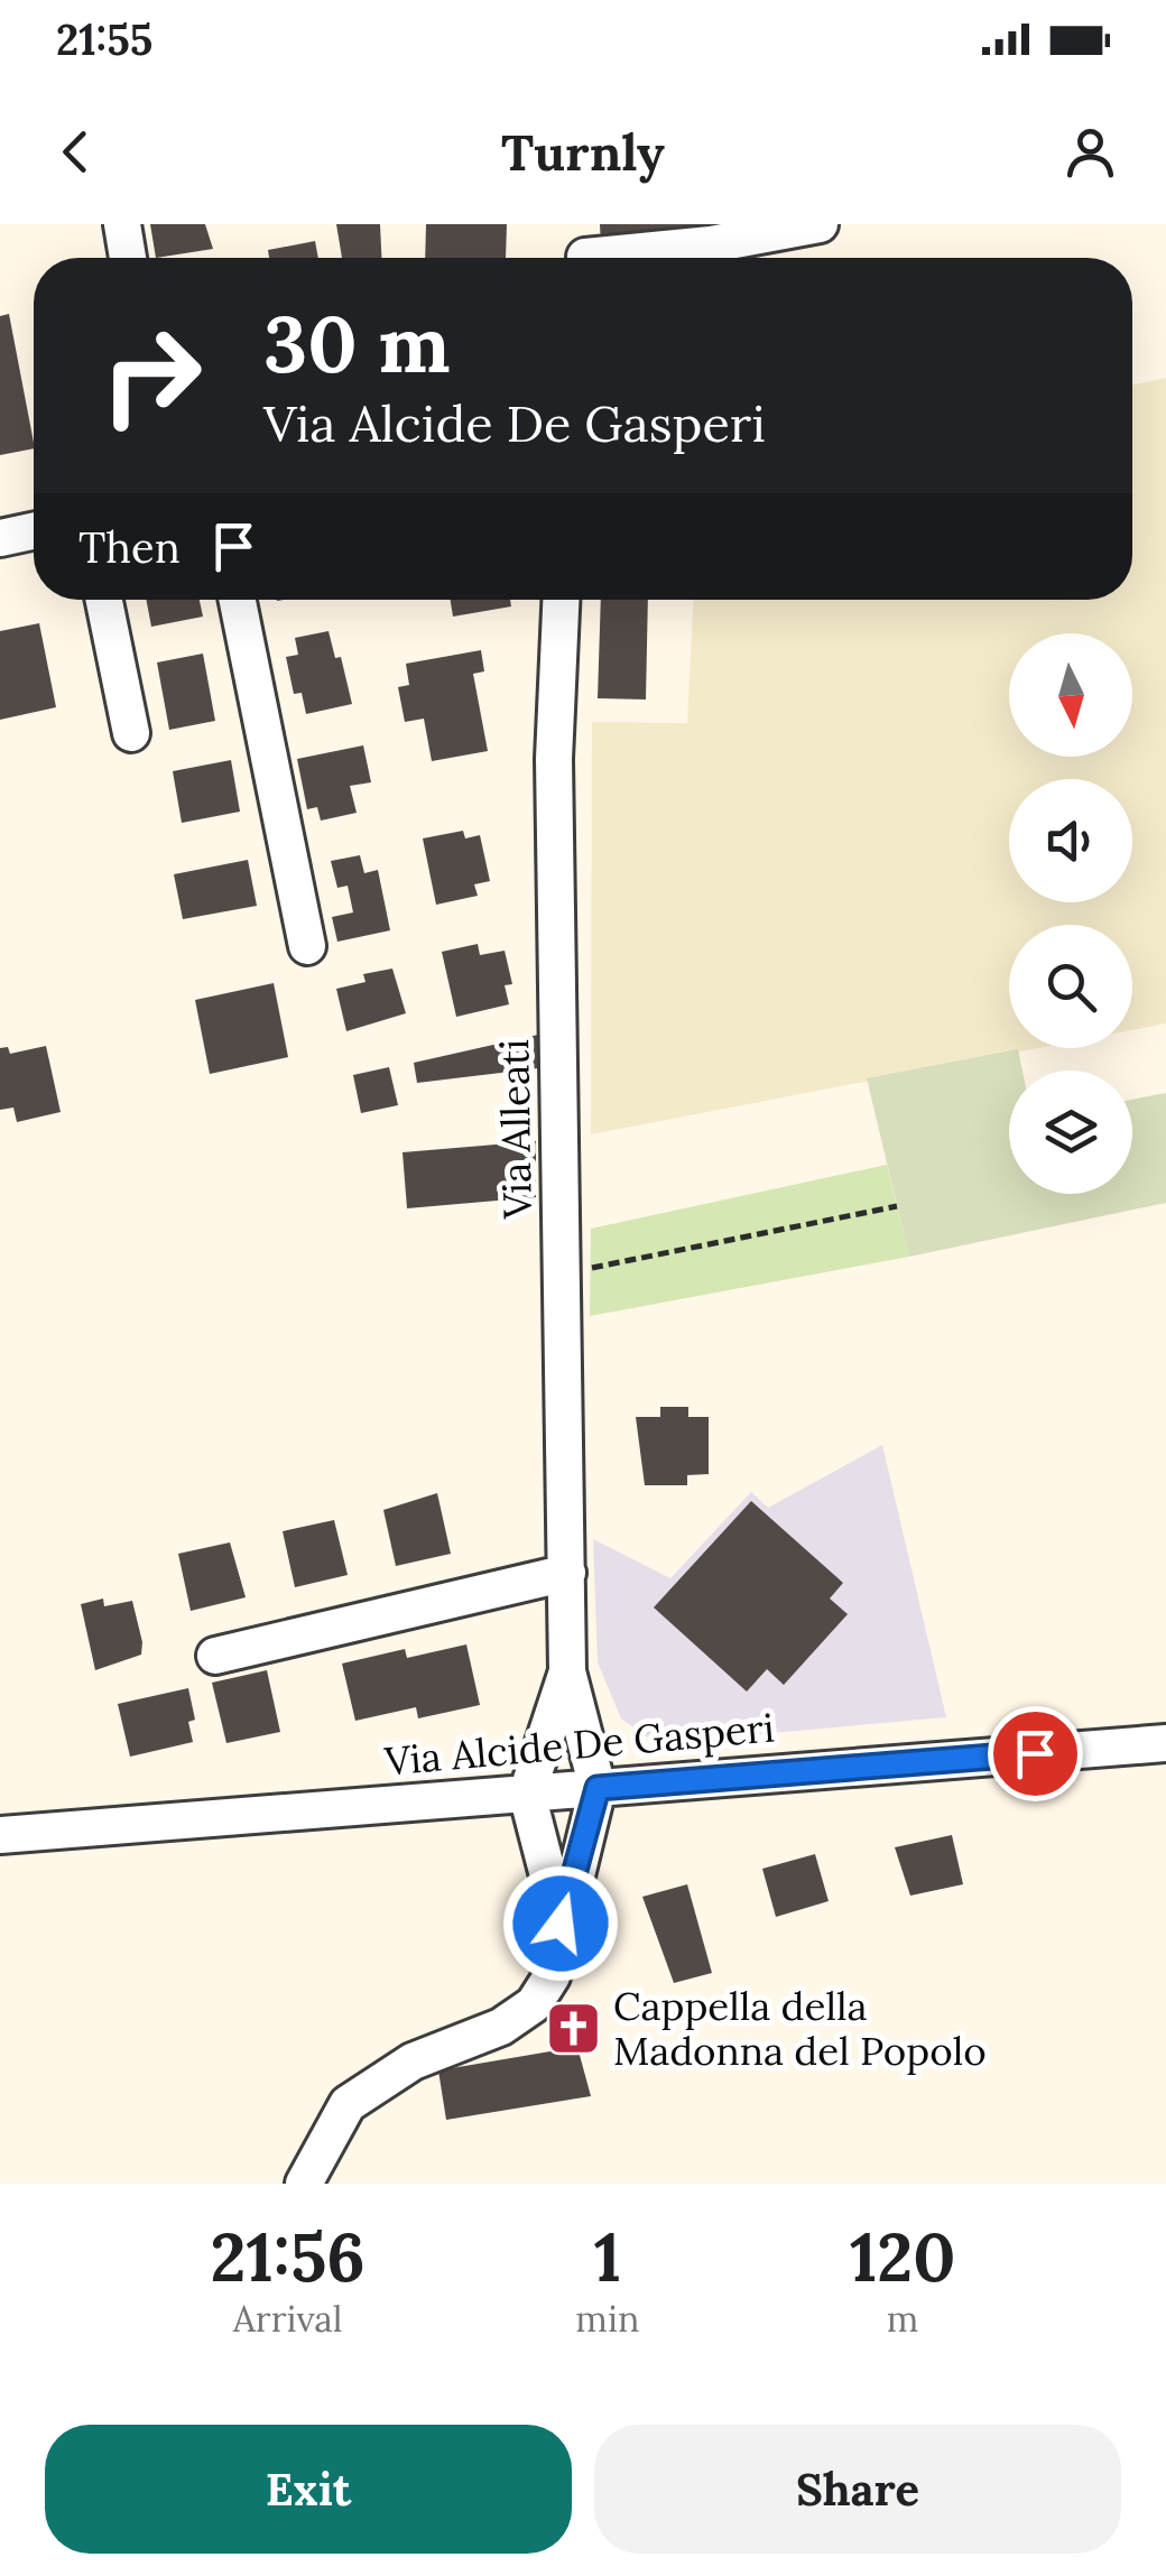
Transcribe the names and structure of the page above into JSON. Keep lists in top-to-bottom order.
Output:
{
  "streets": {
    "street": ["Via Alleati", "Via Alcide De Gasperi"]
  },
  "crossings": [
    ["Via Alleati", "Via Alcide De Gasperi"]
  ],
  "places": {
    "church": ["Cappella della Madonna del Popolo"]
  },
  "north": "bottom",
  "page": {
    "status": "21:55",
    "header": "Turnly",
    "turn": ["30 m", "Via Alcide De Gasperi"],
    "then": "Then",
    "eta": [
      "21:56",
      "Arrival",
      "1",
      "min",
      "120",
      "m"
    ],
    "buttons": ["Exit", "Share"]
  }
}
